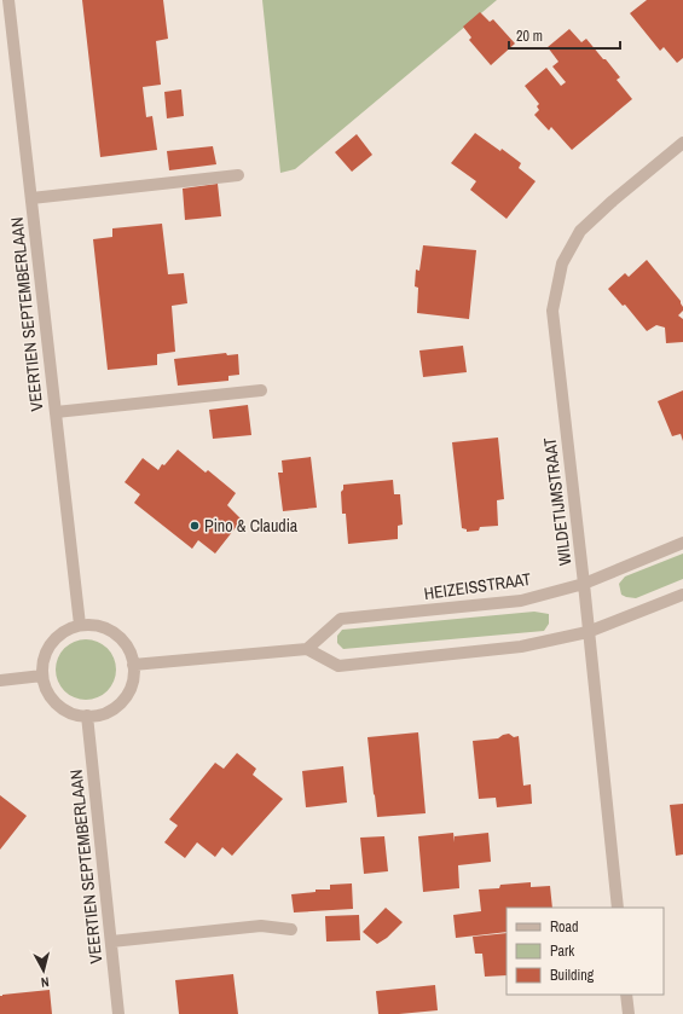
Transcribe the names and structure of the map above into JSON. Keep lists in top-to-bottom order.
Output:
{
  "streets": {
    "street": ["VEERTIEN SEPTEMBERLAAN", "WILDETIJMSTRAAT", "HEIZEISSTRAAT"]
  },
  "crossings": [
    ["WILDETIJMSTRAAT", "HEIZEISSTRAAT"]
  ],
  "places": ["Pino & Claudia"],
  "legend": ["Road", "Park", "Building"],
  "scale_bar": "20 m",
  "north": "bottom"
}
